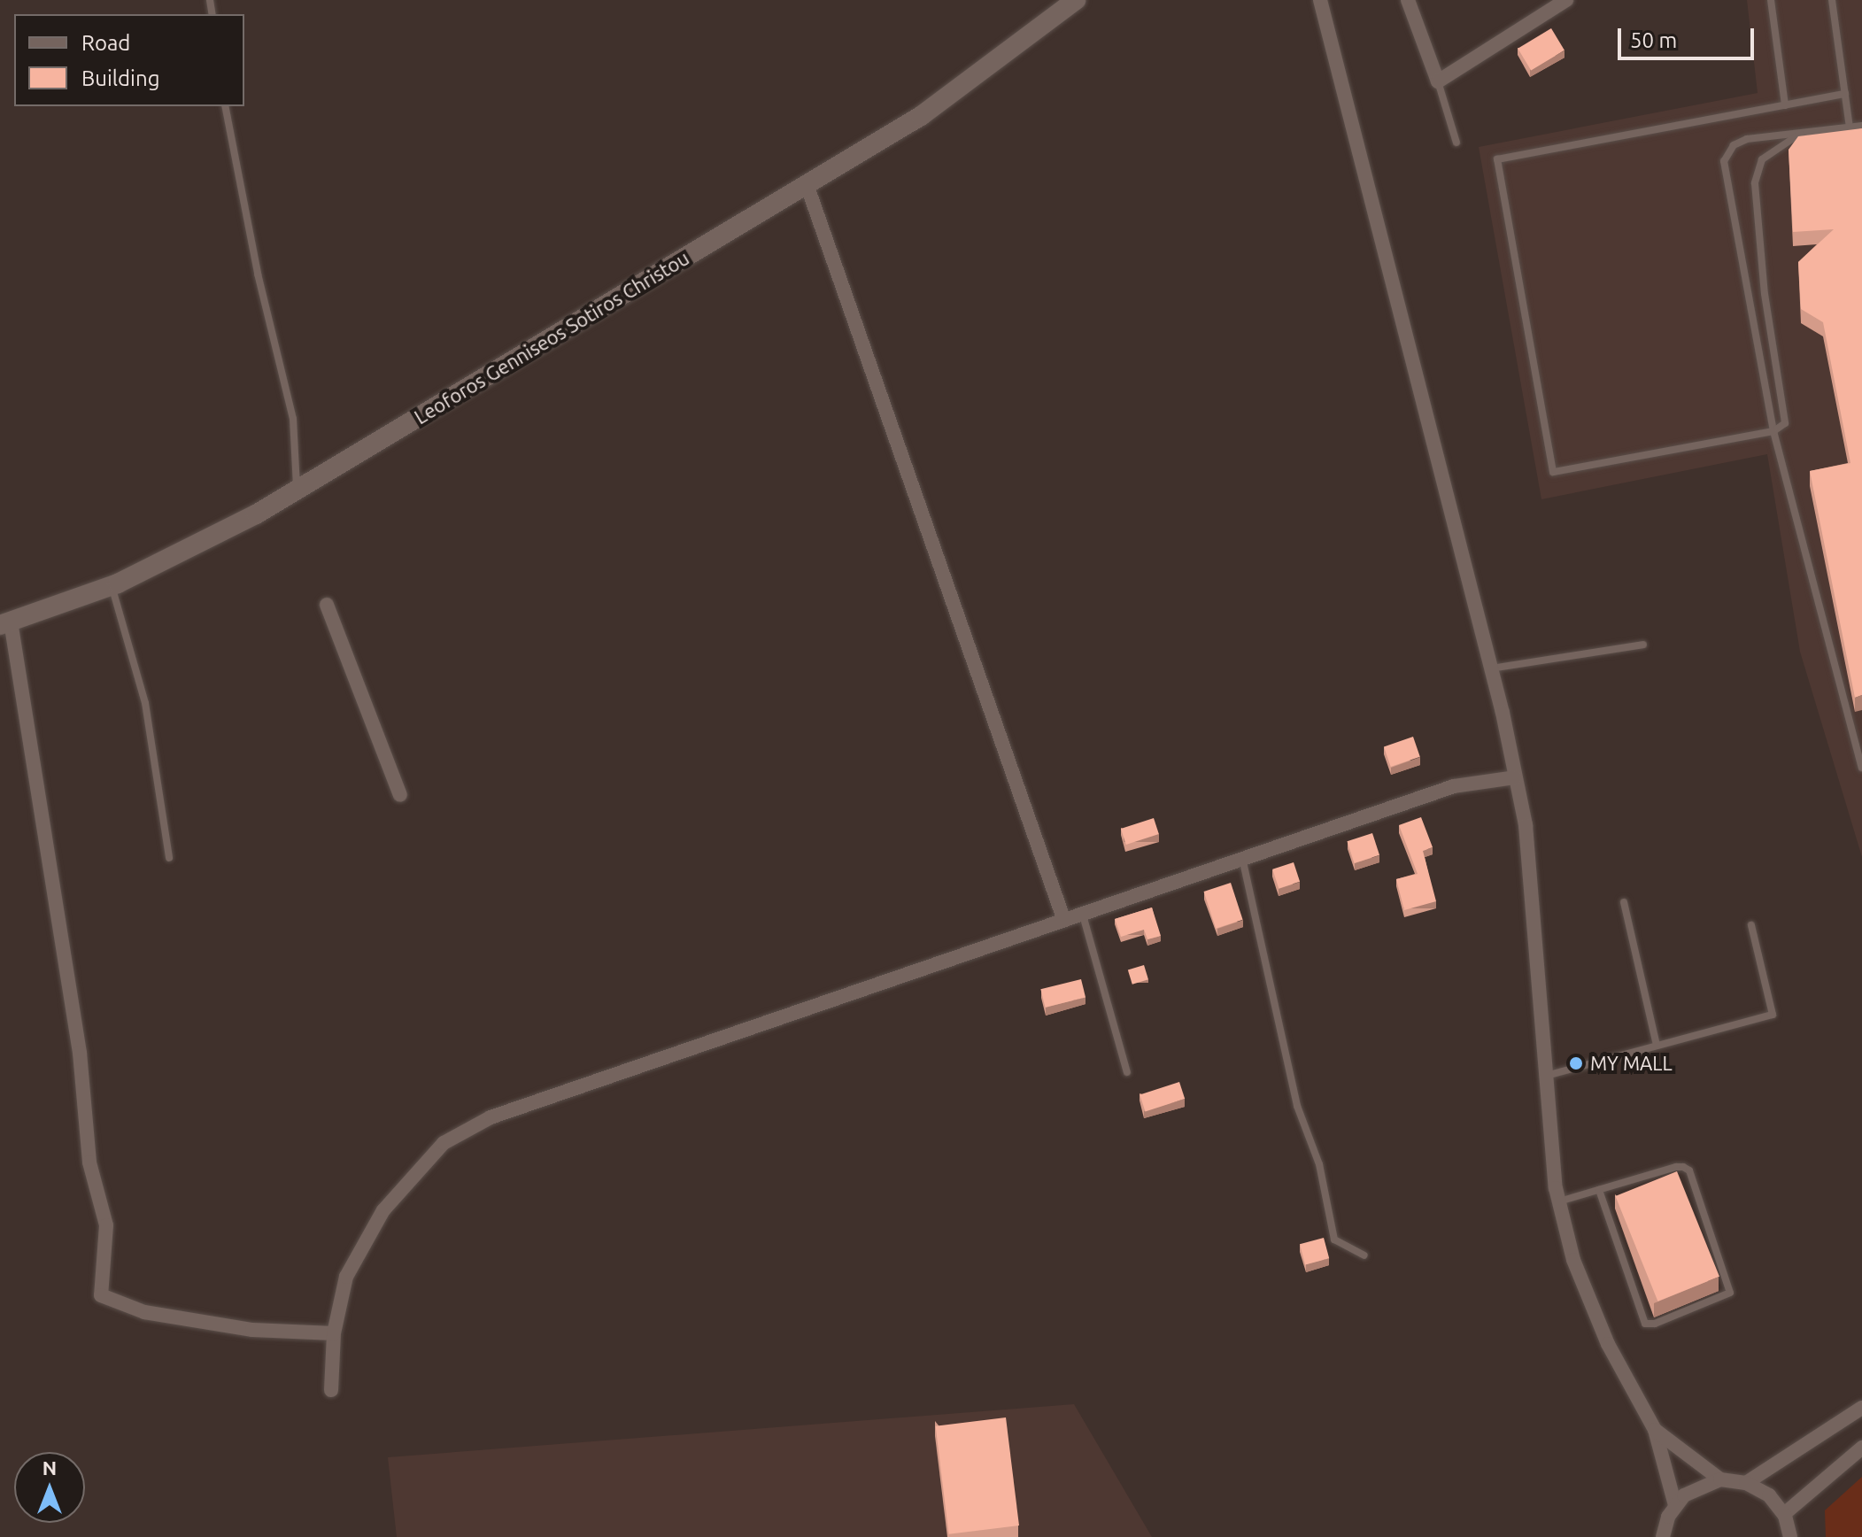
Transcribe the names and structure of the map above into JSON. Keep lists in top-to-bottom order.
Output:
{
  "streets": {
    "main road": ["Leoforos Genniseos Sotiros Christou"]
  },
  "places": ["MY MALL"],
  "legend": ["Road", "Building"],
  "scale_bar": "50 m",
  "north": "top"
}
